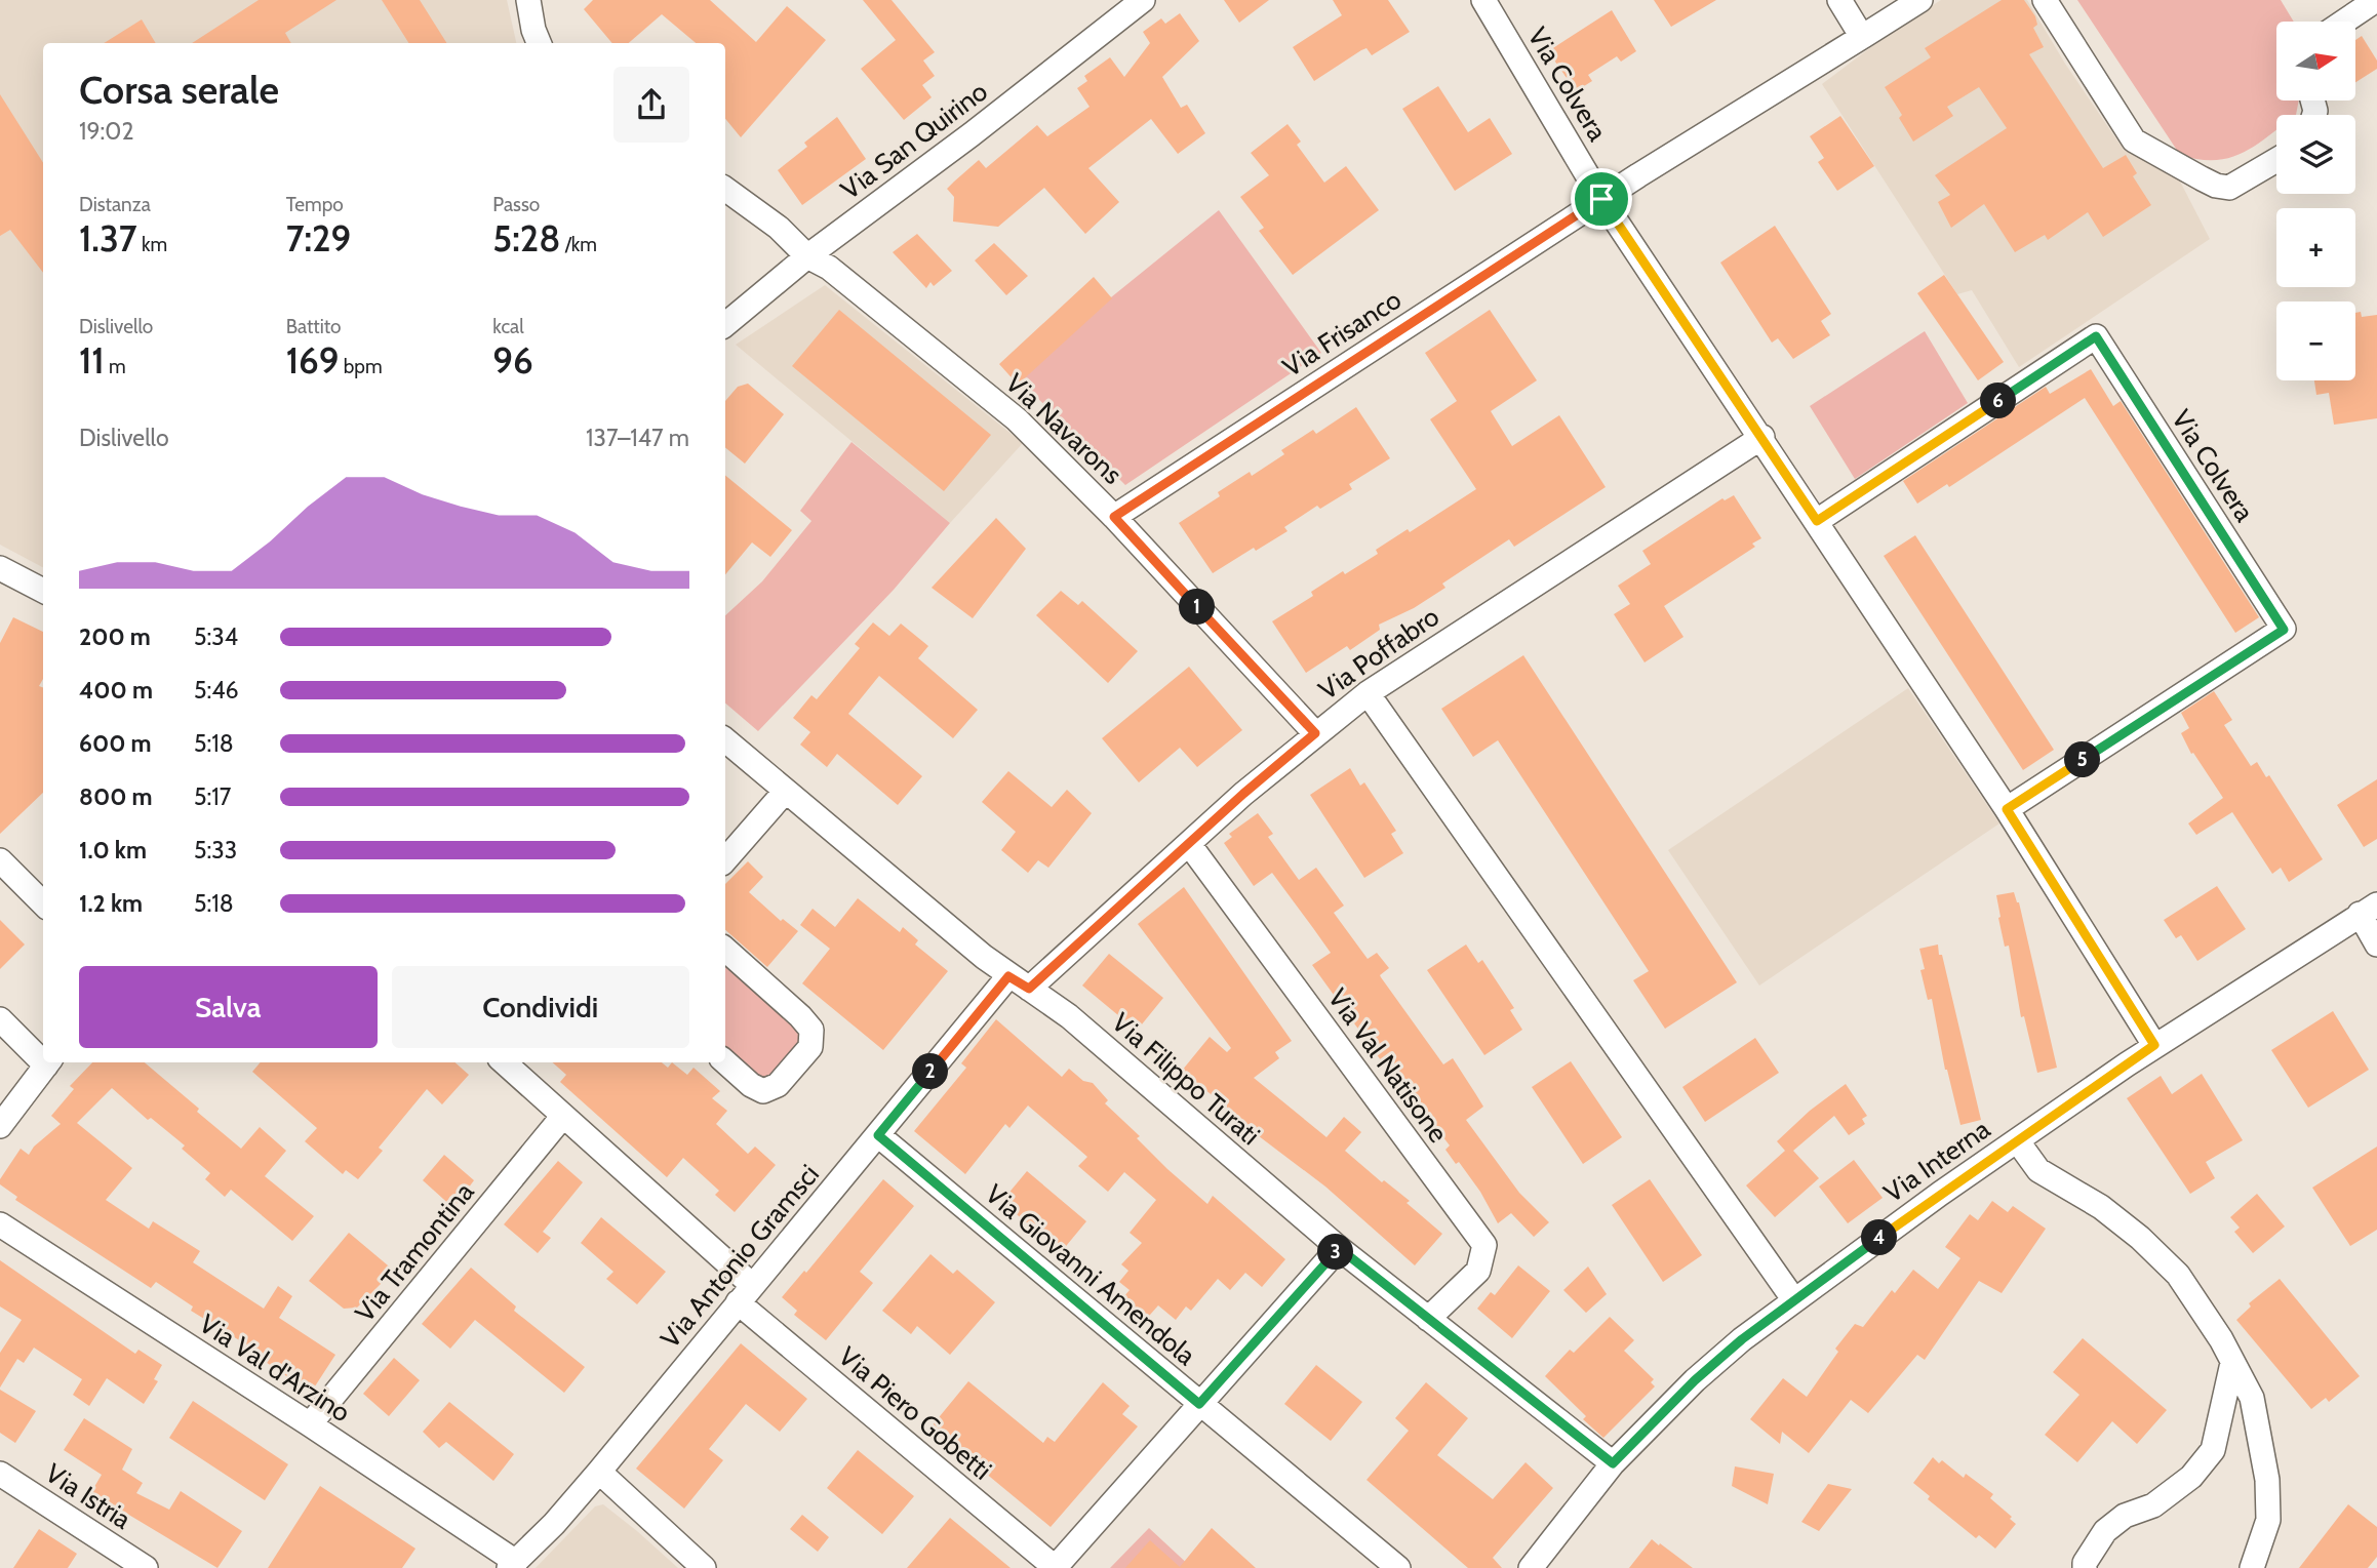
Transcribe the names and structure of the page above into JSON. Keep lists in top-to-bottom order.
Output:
{
  "streets": {
    "street": [
      "Via Colvera",
      "Via San Quirino",
      "Via Frisanco",
      "Via Navarons",
      "Via Poffabro",
      "Via Val Natisone",
      "Via Filippo Turati",
      "Via Interna",
      "Via Tramontina",
      "Via Antonio Gramsci",
      "Via Giovanni Amendola",
      "Via Val d'Arzino",
      "Via Piero Gobetti",
      "Via Istria"
    ]
  },
  "crossings": [
    ["Via Colvera", "Via Frisanco"],
    ["Via Colvera", "Via Poffabro"],
    ["Via Colvera", "Via Interna"],
    ["Via San Quirino", "Via Navarons"],
    ["Via Frisanco", "Via Navarons"],
    ["Via Navarons", "Via Poffabro"],
    ["Via Poffabro", "Via Val Natisone"],
    ["Via Poffabro", "Via Filippo Turati"],
    ["Via Val Natisone", "Via Filippo Turati"],
    ["Via Filippo Turati", "Via Interna"],
    ["Via Filippo Turati", "Via Antonio Gramsci"],
    ["Via Tramontina", "Via Val d'Arzino"],
    ["Via Antonio Gramsci", "Via Giovanni Amendola"],
    ["Via Antonio Gramsci", "Via Val d'Arzino"],
    ["Via Antonio Gramsci", "Via Piero Gobetti"]
  ],
  "north": "right",
  "page": {
    "map_buttons": ["+", "−"],
    "heading": ["Corsa serale", "19:02"],
    "stats": [
      ["Distanza", "1.37 km"],
      ["Tempo", "7:29"],
      ["Passo", "5:28 /km"],
      ["Dislivello", "11 m"],
      ["Battito", "169 bpm"],
      ["kcal", "96"]
    ],
    "pins": [
      "6",
      "1",
      "5",
      "2",
      "4",
      "3"
    ],
    "chart": ["Dislivello", "137–147 m"],
    "list": [
      {
        "name": "200 m",
        "note": "5:34"
      },
      {
        "name": "400 m",
        "note": "5:46"
      },
      {
        "name": "600 m",
        "note": "5:18"
      },
      {
        "name": "800 m",
        "note": "5:17"
      },
      {
        "name": "1.0 km",
        "note": "5:33"
      },
      {
        "name": "1.2 km",
        "note": "5:18"
      }
    ],
    "buttons": ["Salva", "Condividi"]
  }
}
